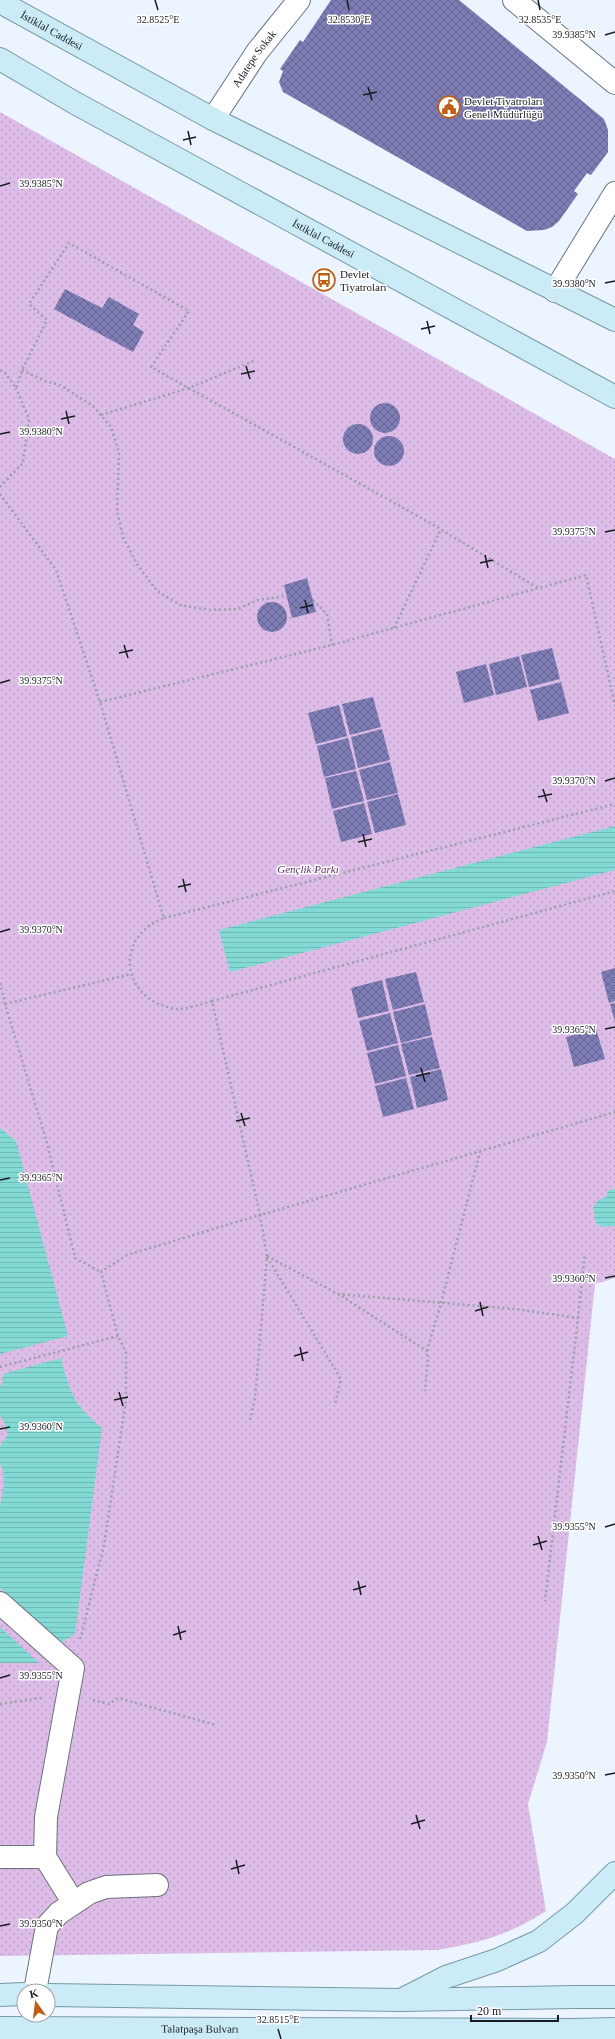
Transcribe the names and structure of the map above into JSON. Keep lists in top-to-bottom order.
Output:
{
  "streets": {
    "main road": ["İstiklal Caddesi", "Talatpaşa Bulvarı"],
    "street": ["Adatepe Sokak"]
  },
  "crossings": [
    ["İstiklal Caddesi", "Adatepe Sokak"]
  ],
  "parks": ["Gençlik Parkı"],
  "places": {
    "public building": ["Devlet Tiyatroları Genel Müdürlüğü"],
    "bus stop": ["Devlet Tiyatroları"]
  },
  "scale_bar": "20 m",
  "north": "top",
  "coordinates": [
    "32.8525°E",
    "32.8530°E",
    "32.8535°E",
    "39.9385°N",
    "39.9380°N",
    "39.9375°N",
    "39.9370°N",
    "39.9365°N",
    "39.9360°N",
    "39.9355°N",
    "39.9350°N",
    "32.8515°E"
  ]
}
